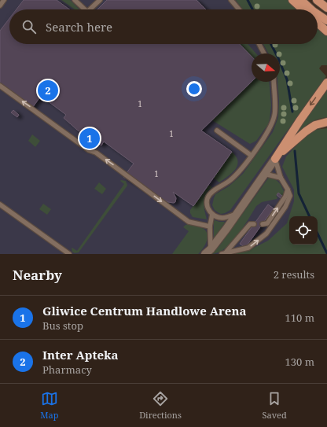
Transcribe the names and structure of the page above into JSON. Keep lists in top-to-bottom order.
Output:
{
  "house_numbers": ["1", "1", "1"],
  "north": "right",
  "page": {
    "search": "Search here",
    "pins": ["2", "1"],
    "heading": ["Nearby", "2 results"],
    "list": [
      {
        "mark": "1",
        "name": "Gliwice Centrum Handlowe Arena",
        "note": "Bus stop",
        "value": "110 m"
      },
      {
        "mark": "2",
        "name": "Inter Apteka",
        "note": "Pharmacy",
        "value": "130 m"
      }
    ],
    "nav": ["Map", "Directions", "Saved"]
  }
}
